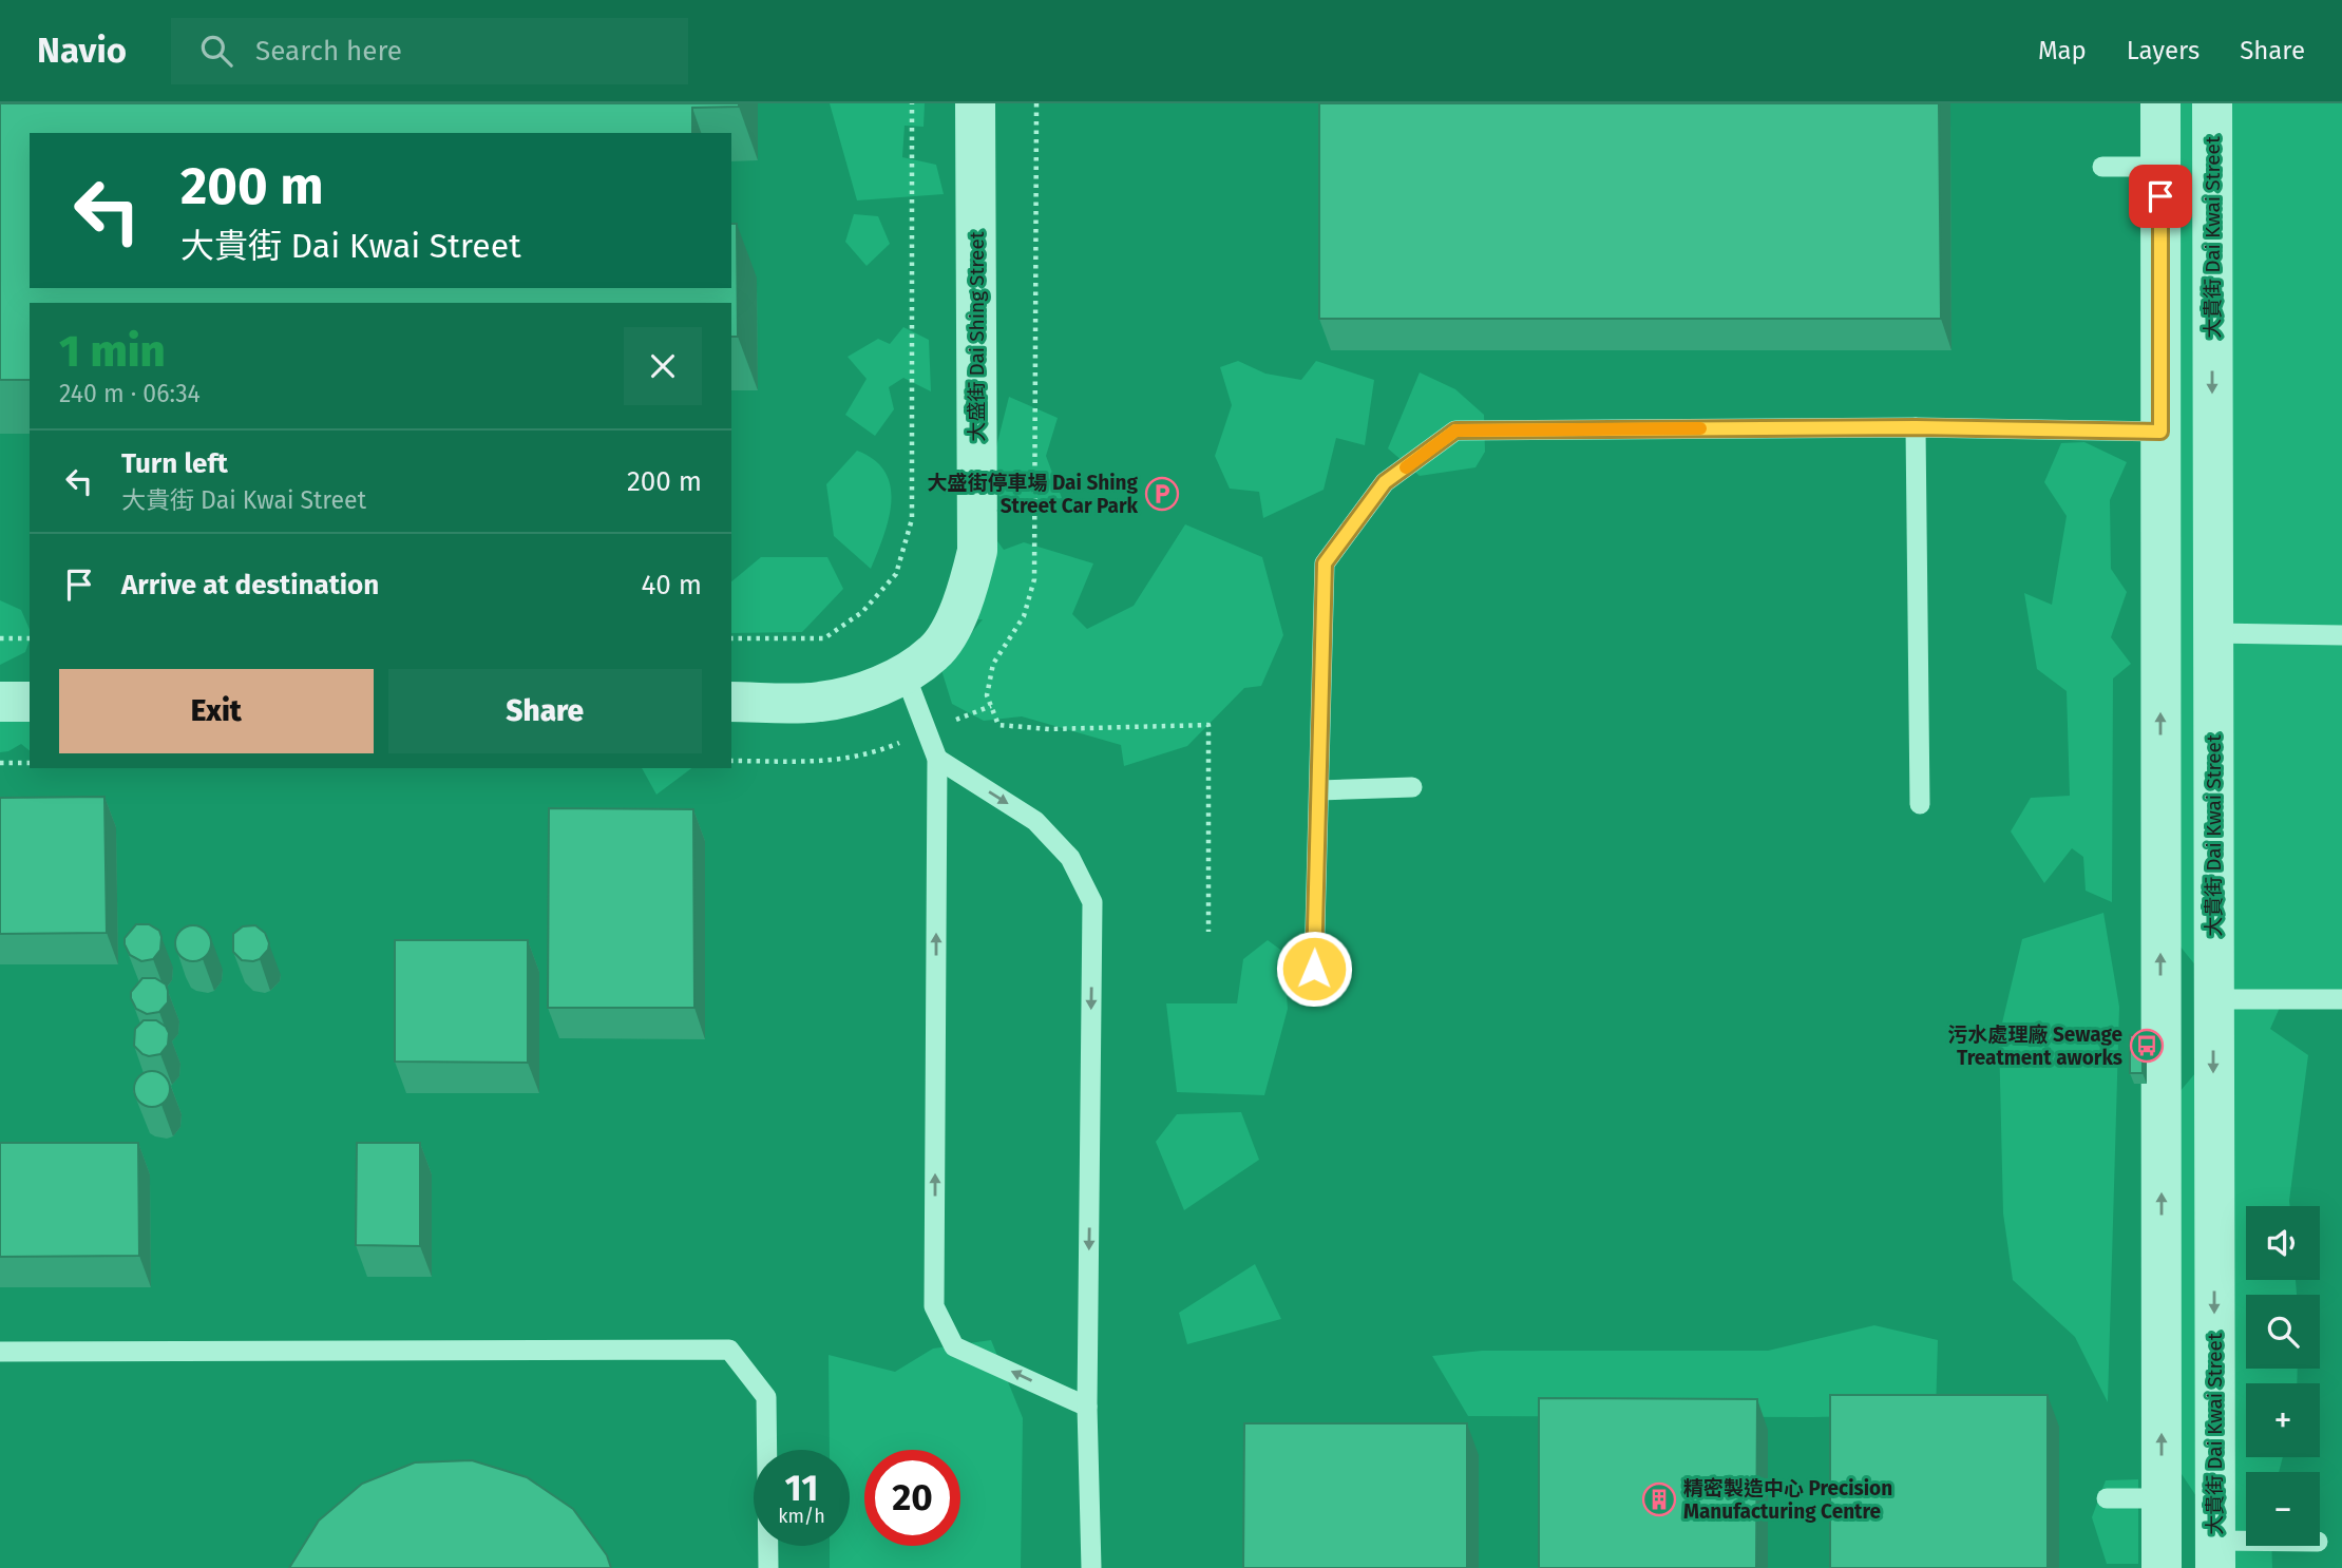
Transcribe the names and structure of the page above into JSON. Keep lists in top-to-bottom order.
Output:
{
  "streets": {
    "street": ["大貴街 Dai Kwai Street", "大盛街 Dai Shing Street"]
  },
  "places": {
    "parking": ["大盛街停車場 Dai Shing Street Car Park"],
    "bus stop": ["污水處理廠 Sewage Treatment aworks"],
    "building": ["精密製造中心 Precision Manufacturing Centre"]
  },
  "page": {
    "header": "Navio",
    "search": "Search here",
    "nav": ["Map", "Layers", "Share"],
    "turn": ["200 m", "大貴街 Dai Kwai Street"],
    "heading": ["1 min", "240 m · 06:34"],
    "list": [
      {
        "name": "Turn left",
        "note": "大貴街 Dai Kwai Street",
        "value": "200 m"
      },
      {
        "name": "Arrive at destination",
        "value": "40 m"
      }
    ],
    "buttons": ["Exit", "Share"],
    "map_buttons": ["+", "−"],
    "speed": "11 km/h",
    "limit": "20"
  }
}
